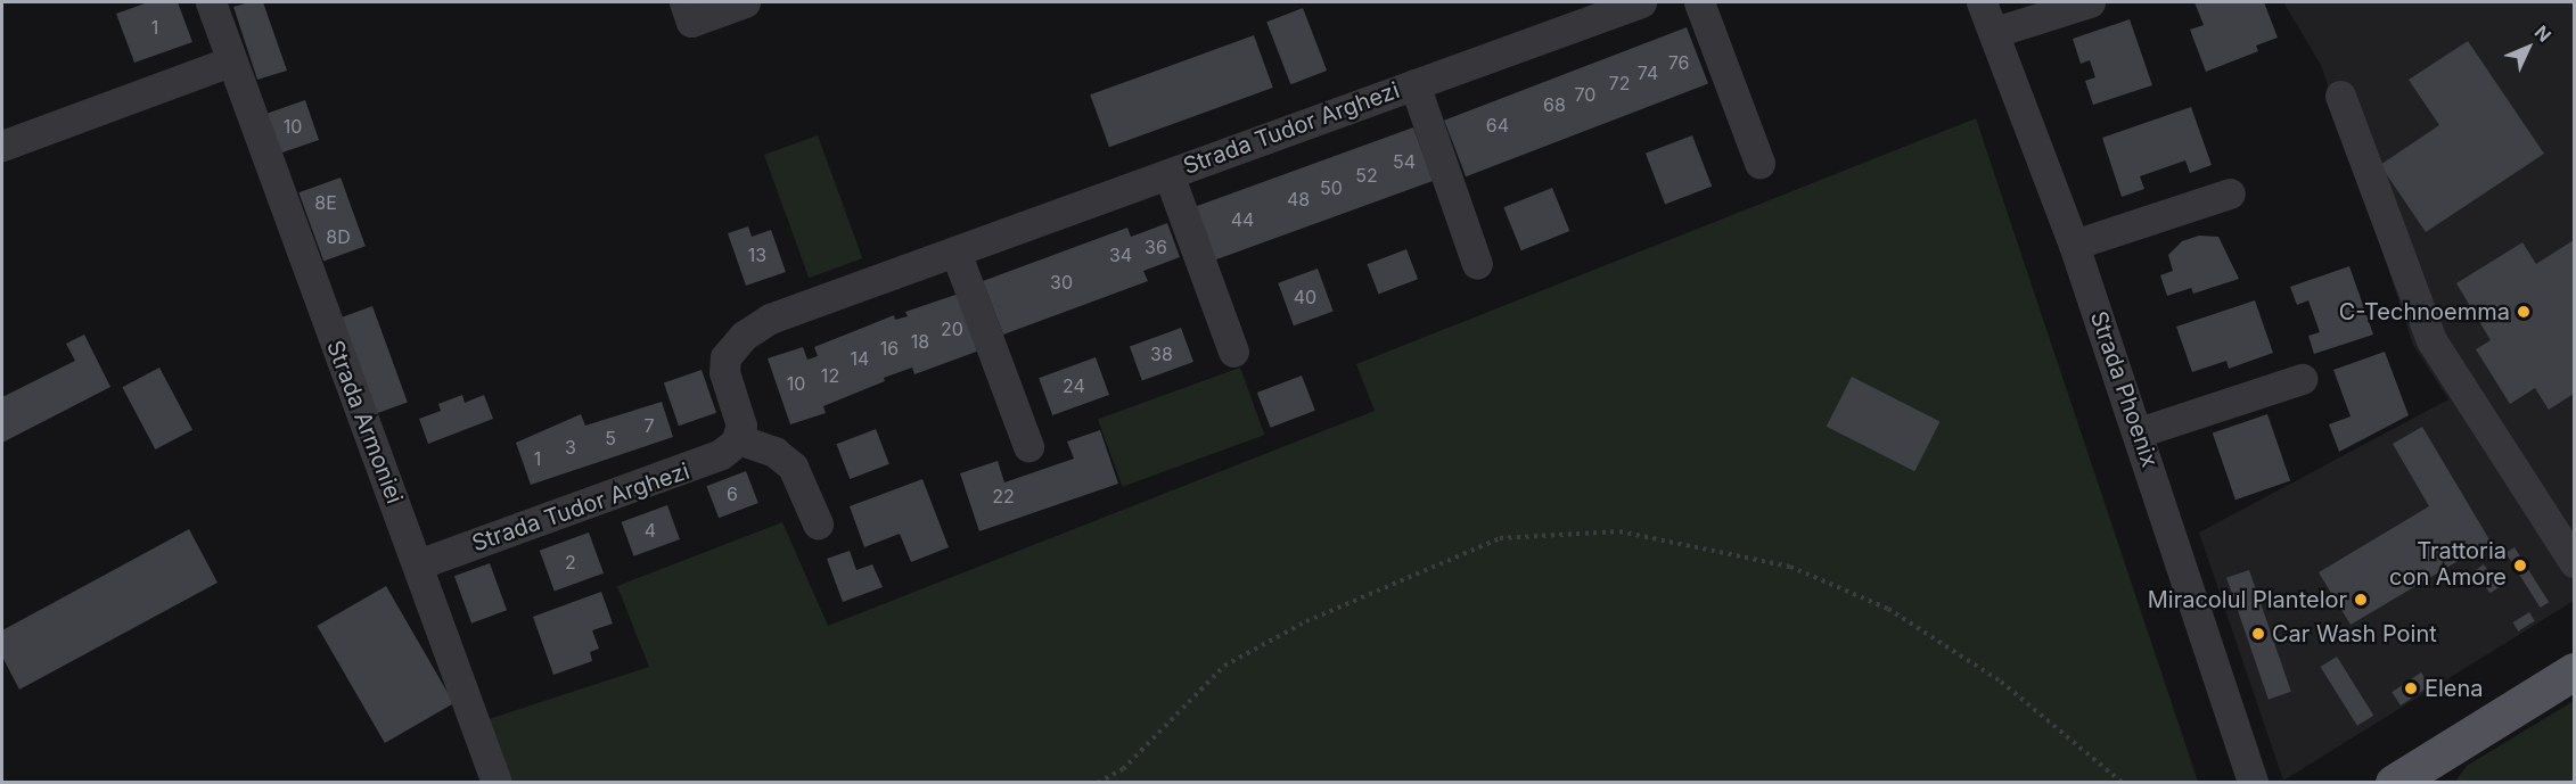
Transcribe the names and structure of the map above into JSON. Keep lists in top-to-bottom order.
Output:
{
  "streets": {
    "street": ["Strada Tudor Arghezi", "Strada Phoenix", "Strada Armoniei"]
  },
  "crossings": [
    ["Strada Tudor Arghezi", "Strada Armoniei"]
  ],
  "places": [
    "C-Technoemma",
    "Trattoria con Amore",
    "Miracolul Plantelor",
    "Car Wash Point",
    "Elena"
  ],
  "house_numbers": [
    "1",
    "76",
    "74",
    "72",
    "70",
    "68",
    "64",
    "10",
    "54",
    "52",
    "50",
    "48",
    "8E",
    "44",
    "8D",
    "36",
    "13",
    "34",
    "30",
    "40",
    "20",
    "18",
    "16",
    "38",
    "14",
    "12",
    "10",
    "24",
    "7",
    "5",
    "3",
    "1",
    "6",
    "22",
    "4",
    "2"
  ],
  "north": "top right"
}
